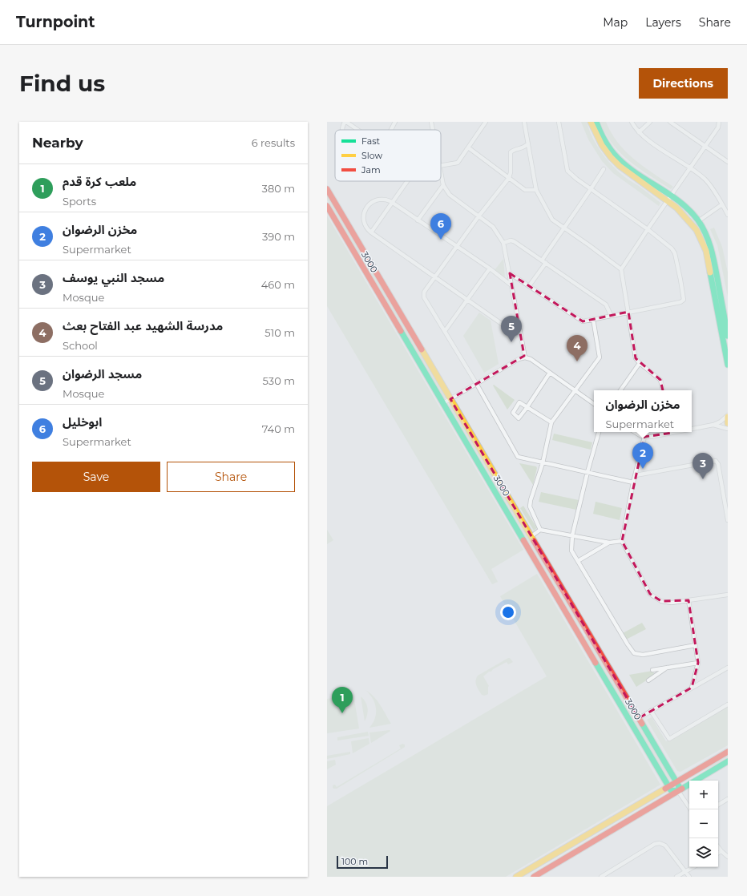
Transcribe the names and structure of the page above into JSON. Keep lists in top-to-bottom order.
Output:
{
  "streets": {
    "street": ["3000"]
  },
  "legend": ["Fast", "Slow", "Jam"],
  "scale_bar": "100 m",
  "page": {
    "header": "Turnpoint",
    "nav": ["Map", "Layers", "Share"],
    "buttons": [
      "Directions",
      ["Save", "Share"]
    ],
    "title": "Find us",
    "heading": ["Nearby", "6 results"],
    "list": [
      {
        "mark": "1",
        "name": "ملعب كرة قدم",
        "note": "Sports",
        "value": "380 m"
      },
      {
        "mark": "2",
        "name": "مخزن الرضوان",
        "note": "Supermarket",
        "value": "390 m"
      },
      {
        "mark": "3",
        "name": "مسجد النبي يوسف",
        "note": "Mosque",
        "value": "460 m"
      },
      {
        "mark": "4",
        "name": "مدرسة الشهيد عبد الفتاح بعث",
        "note": "School",
        "value": "510 m"
      },
      {
        "mark": "5",
        "name": "مسجد الرضوان",
        "note": "Mosque",
        "value": "530 m"
      },
      {
        "mark": "6",
        "name": "ابوخليل",
        "note": "Supermarket",
        "value": "740 m"
      }
    ],
    "pins": [
      "6",
      "5",
      "4",
      "2",
      "3",
      "1"
    ],
    "popup": ["مخزن الرضوان", "Supermarket"],
    "map_buttons": ["+", "−"],
    "scale": "100 m"
  }
}
